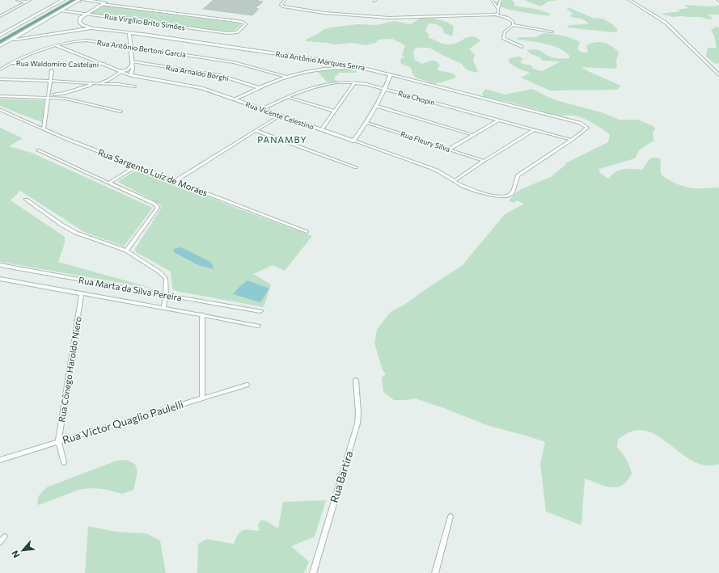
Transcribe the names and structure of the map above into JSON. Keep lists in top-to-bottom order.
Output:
{
  "streets": {
    "street": [
      "Rua Virgílio Brito Simões",
      "Rua Antônio Bertoni Garcia",
      "Rua Antônio Marques Serra",
      "Rua Waldomiro Castelani",
      "Rua Arnaldo Borghi",
      "Rua Chopin",
      "Rua Vicente Celestino",
      "Rua Fleury Silva",
      "Rua Sargento Luíz de Moraes",
      "Rua Marta da Silva Pereira",
      "Rua Cônego Haroldo Niero",
      "Rua Victor Quaglio Paulelli",
      "Rua Bartira"
    ]
  },
  "crossings": [
    ["Rua Antônio Bertoni Garcia", "Rua Waldomiro Castelani"],
    ["Rua Antônio Bertoni Garcia", "Rua Vicente Celestino"],
    ["Rua Antônio Marques Serra", "Rua Chopin"],
    ["Rua Antônio Marques Serra", "Rua Vicente Celestino"],
    ["Rua Waldomiro Castelani", "Rua Vicente Celestino"],
    ["Rua Chopin", "Rua Vicente Celestino"],
    ["Rua Marta da Silva Pereira", "Rua Cônego Haroldo Niero"],
    ["Rua Cônego Haroldo Niero", "Rua Victor Quaglio Paulelli"]
  ],
  "districts": ["PANAMBY"],
  "north": "bottom left"
}
